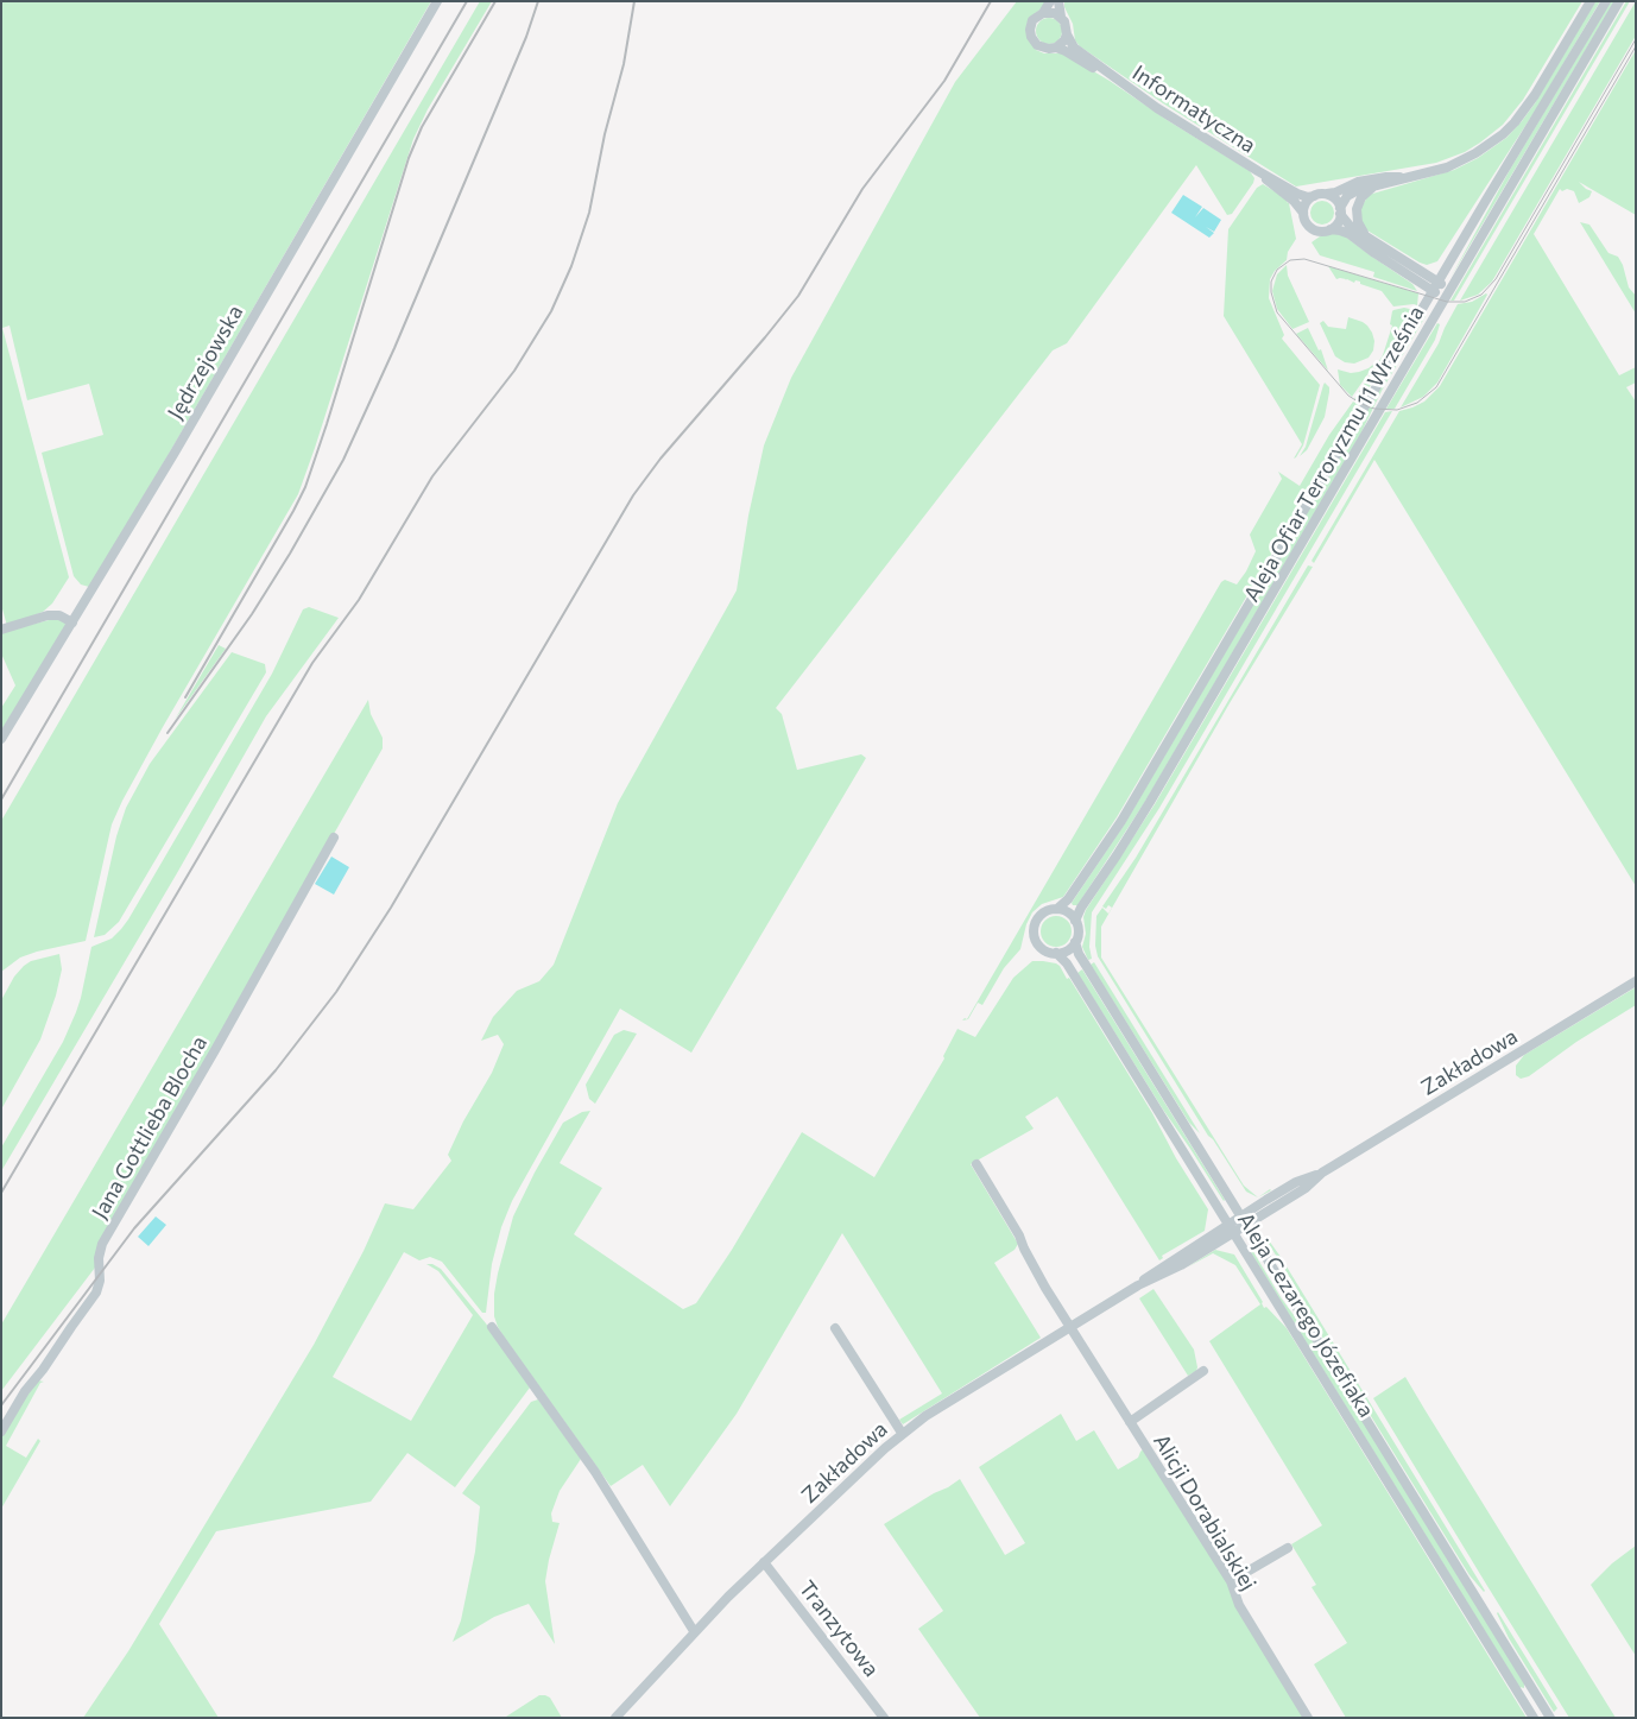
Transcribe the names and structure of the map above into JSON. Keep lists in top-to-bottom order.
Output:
{
  "streets": {
    "street": [
      "Informatyczna",
      "Jędrzejowska",
      "Aleja Ofiar Terroryzmu 11 Września",
      "Zakładowa",
      "Jana Gottlieba Blocha",
      "Aleja Cezarego Józefiaka",
      "Alicji Dorabialskiej",
      "Tranzytowa"
    ]
  },
  "crossings": [
    ["Aleja Ofiar Terroryzmu 11 Września", "Aleja Cezarego Józefiaka"],
    ["Zakładowa", "Aleja Cezarego Józefiaka"],
    ["Zakładowa", "Alicji Dorabialskiej"],
    ["Zakładowa", "Tranzytowa"]
  ]
}
